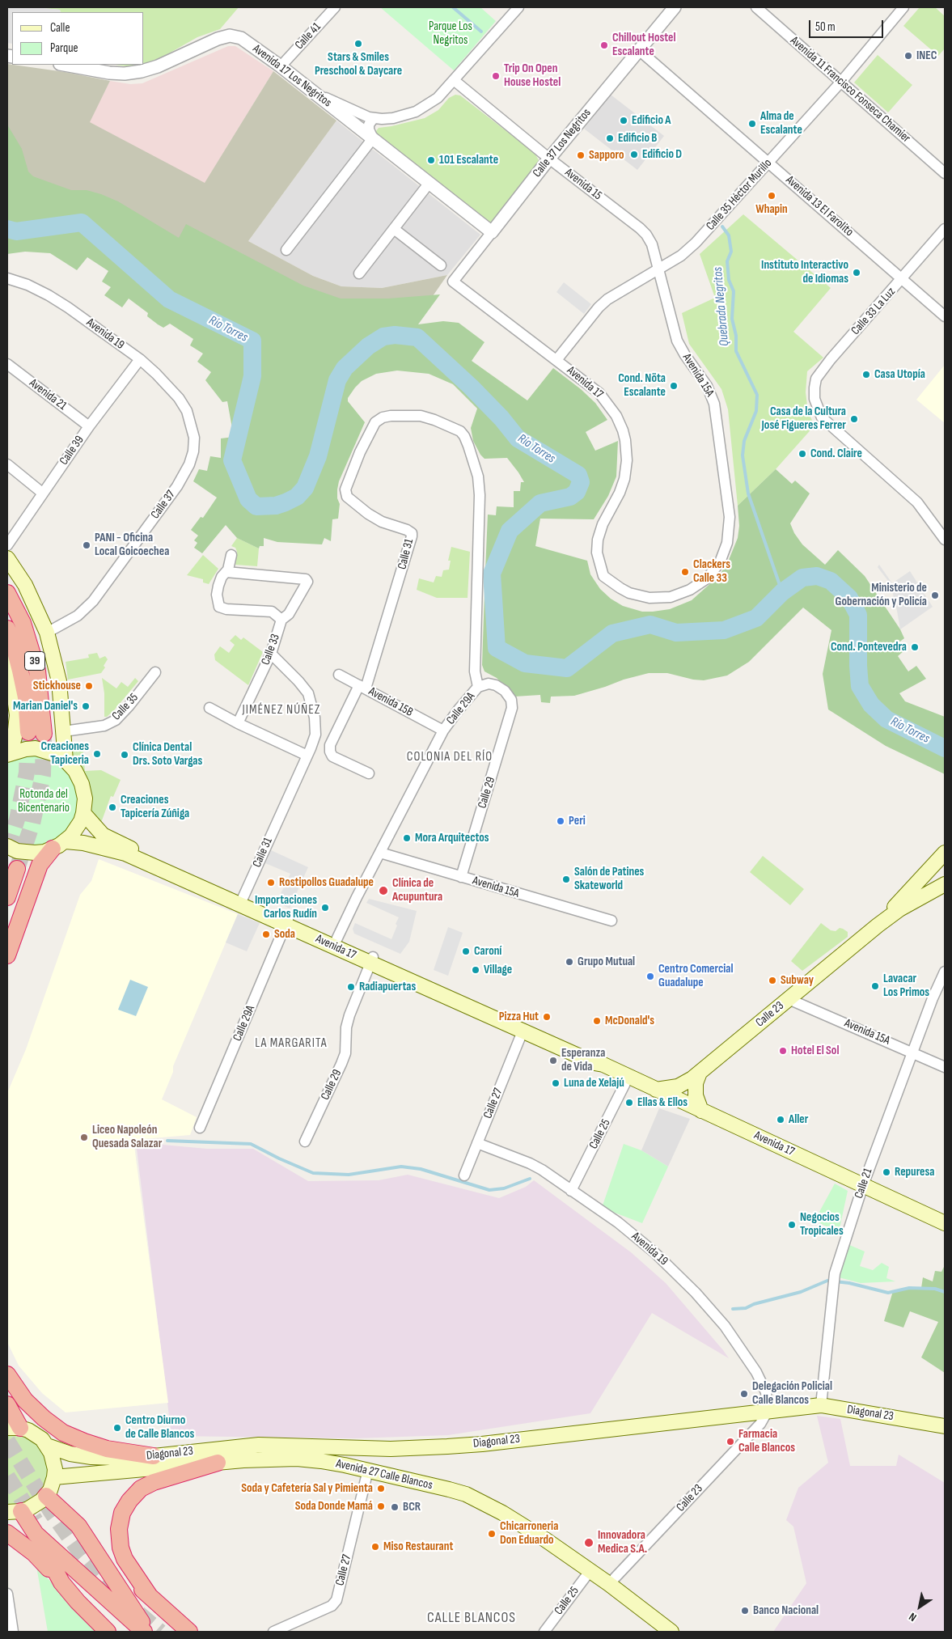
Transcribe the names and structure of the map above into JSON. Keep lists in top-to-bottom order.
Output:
{
  "streets": {
    "highway": ["39"],
    "main road": [
      "Avenida 17",
      "Calle 23",
      "Diagonal 23",
      "Avenida 27 Calle Blancos"
    ],
    "street": [
      "Calle 41",
      "Avenida 17 Los Negritos",
      "Avenida 11 Francisco Fonseca Chamier",
      "Calle 37 Los Negritos",
      "Avenida 15",
      "Calle 35 Héctor Murillo",
      "Avenida 13 El Farolito",
      "Calle 33 La Luz",
      "Avenida 19",
      "Avenida 15A",
      "Avenida 21",
      "Calle 39",
      "Calle 37",
      "Calle 31",
      "Calle 33",
      "Avenida 15B",
      "Calle 35",
      "Calle 29A",
      "Calle 29",
      "Calle 27",
      "Calle 25",
      "Calle 21"
    ]
  },
  "crossings": [
    ["Calle 41", "Avenida 17 Los Negritos"],
    ["Avenida 17 Los Negritos", "Calle 37 Los Negritos"],
    ["Avenida 11 Francisco Fonseca Chamier", "Calle 35 Héctor Murillo"],
    ["Calle 37 Los Negritos", "Avenida 15"],
    ["Calle 37 Los Negritos", "Avenida 13 El Farolito"],
    ["Calle 37 Los Negritos", "Avenida 17"],
    ["Avenida 15", "Calle 35 Héctor Murillo"],
    ["Avenida 15", "Avenida 15A"],
    ["Calle 35 Héctor Murillo", "Avenida 13 El Farolito"],
    ["Calle 35 Héctor Murillo", "Avenida 15A"],
    ["Calle 35 Héctor Murillo", "Avenida 17"],
    ["Avenida 13 El Farolito", "Calle 33 La Luz"],
    ["Avenida 19", "Calle 39"],
    ["Avenida 19", "Calle 37"],
    ["Avenida 19", "Calle 23"],
    ["Avenida 19", "Calle 27"],
    ["Avenida 19", "Calle 25"],
    ["Avenida 19", "Diagonal 23"],
    ["Avenida 15A", "Avenida 17"],
    ["Avenida 15A", "Calle 29A"],
    ["Avenida 15A", "Calle 29"],
    ["Avenida 15A", "Calle 23"],
    ["Avenida 15A", "Calle 21"],
    ["Avenida 17", "Calle 31"],
    ["Avenida 17", "Calle 29A"],
    ["Avenida 17", "Calle 29"],
    ["Avenida 17", "Calle 23"],
    ["Avenida 17", "Calle 27"],
    ["Avenida 17", "Calle 25"],
    ["Avenida 17", "Calle 21"],
    ["Avenida 21", "Calle 39"],
    ["Calle 31", "Calle 33"],
    ["Calle 31", "Avenida 15B"],
    ["Calle 31", "Calle 29A"],
    ["Avenida 15B", "Calle 29A"],
    ["Calle 29A", "Calle 29"],
    ["Calle 23", "Diagonal 23"],
    ["Calle 23", "Avenida 27 Calle Blancos"],
    ["Calle 27", "Avenida 27 Calle Blancos"],
    ["Calle 25", "Avenida 27 Calle Blancos"],
    ["Calle 21", "Diagonal 23"]
  ],
  "districts": [
    "JIMÉNEZ NÚÑEZ",
    "COLONIA DEL RÍO",
    "LA MARGARITA",
    "CALLE BLANCOS"
  ],
  "water": ["Quebrada Negritos", "Río Torres"],
  "parks": ["Parque Los Negritos", "Rotonda del Bicentenario"],
  "places": [
    "Stars & Smiles Preschool & Daycare",
    "Chillout Hostel Escalante",
    "INEC",
    "Trip On Open House Hostel",
    "Edificio A",
    "Alma de Escalante",
    "Edificio B",
    "Edificio D",
    "Sapporo",
    "101 Escalante",
    "Whapin",
    "Instituto Interactivo de Idiomas",
    "Casa Utopía",
    "Cond. Nöta Escalante",
    "Casa de la Cultura José Figueres Ferrer",
    "Cond. Claire",
    "PANI - Oficina Local Goicoechea",
    "Clackers Calle 33",
    "Ministerio de Gobernación y Policía",
    "Cond. Pontevedra",
    "Stickhouse",
    "Marian Daniel's",
    "Creaciones Tapiceria",
    "Clínica Dental Drs. Soto Vargas",
    "Creaciones Tapicería Zúñiga",
    "Peri",
    "Mora Arquitectos",
    "Salón de Patines Skateworld",
    "Rostipollos Guadalupe",
    "Clínica de Acupuntura",
    "Importaciones Carlos Rudín",
    "Soda",
    "Caroní",
    "Grupo Mutual",
    "Village",
    "Centro Comercial Guadalupe",
    "Subway",
    "Lavacar Los Primos",
    "Radiapuertas",
    "Pizza Hut",
    "McDonald's",
    "Hotel El Sol",
    "Esperanza de Vida",
    "Luna de Xelajú",
    "Ellas & Ellos",
    "Aller",
    "Liceo Napoleón Quesada Salazar",
    "Repuresa",
    "Negocios Tropicales",
    "Delegación Policial Calle Blancos",
    "Centro Diurno de Calle Blancos",
    "Farmacia Calle Blancos",
    "Soda y Cafetería Sal y Pimienta",
    "Soda Donde Mamá",
    "BCR",
    "Chicarroneria Don Eduardo",
    "Innovadora Medica S.A.",
    "Miso Restaurant",
    "Banco Nacional"
  ],
  "legend": ["Calle", "Parque"],
  "scale_bar": "50 m",
  "north": "bottom left"
}
